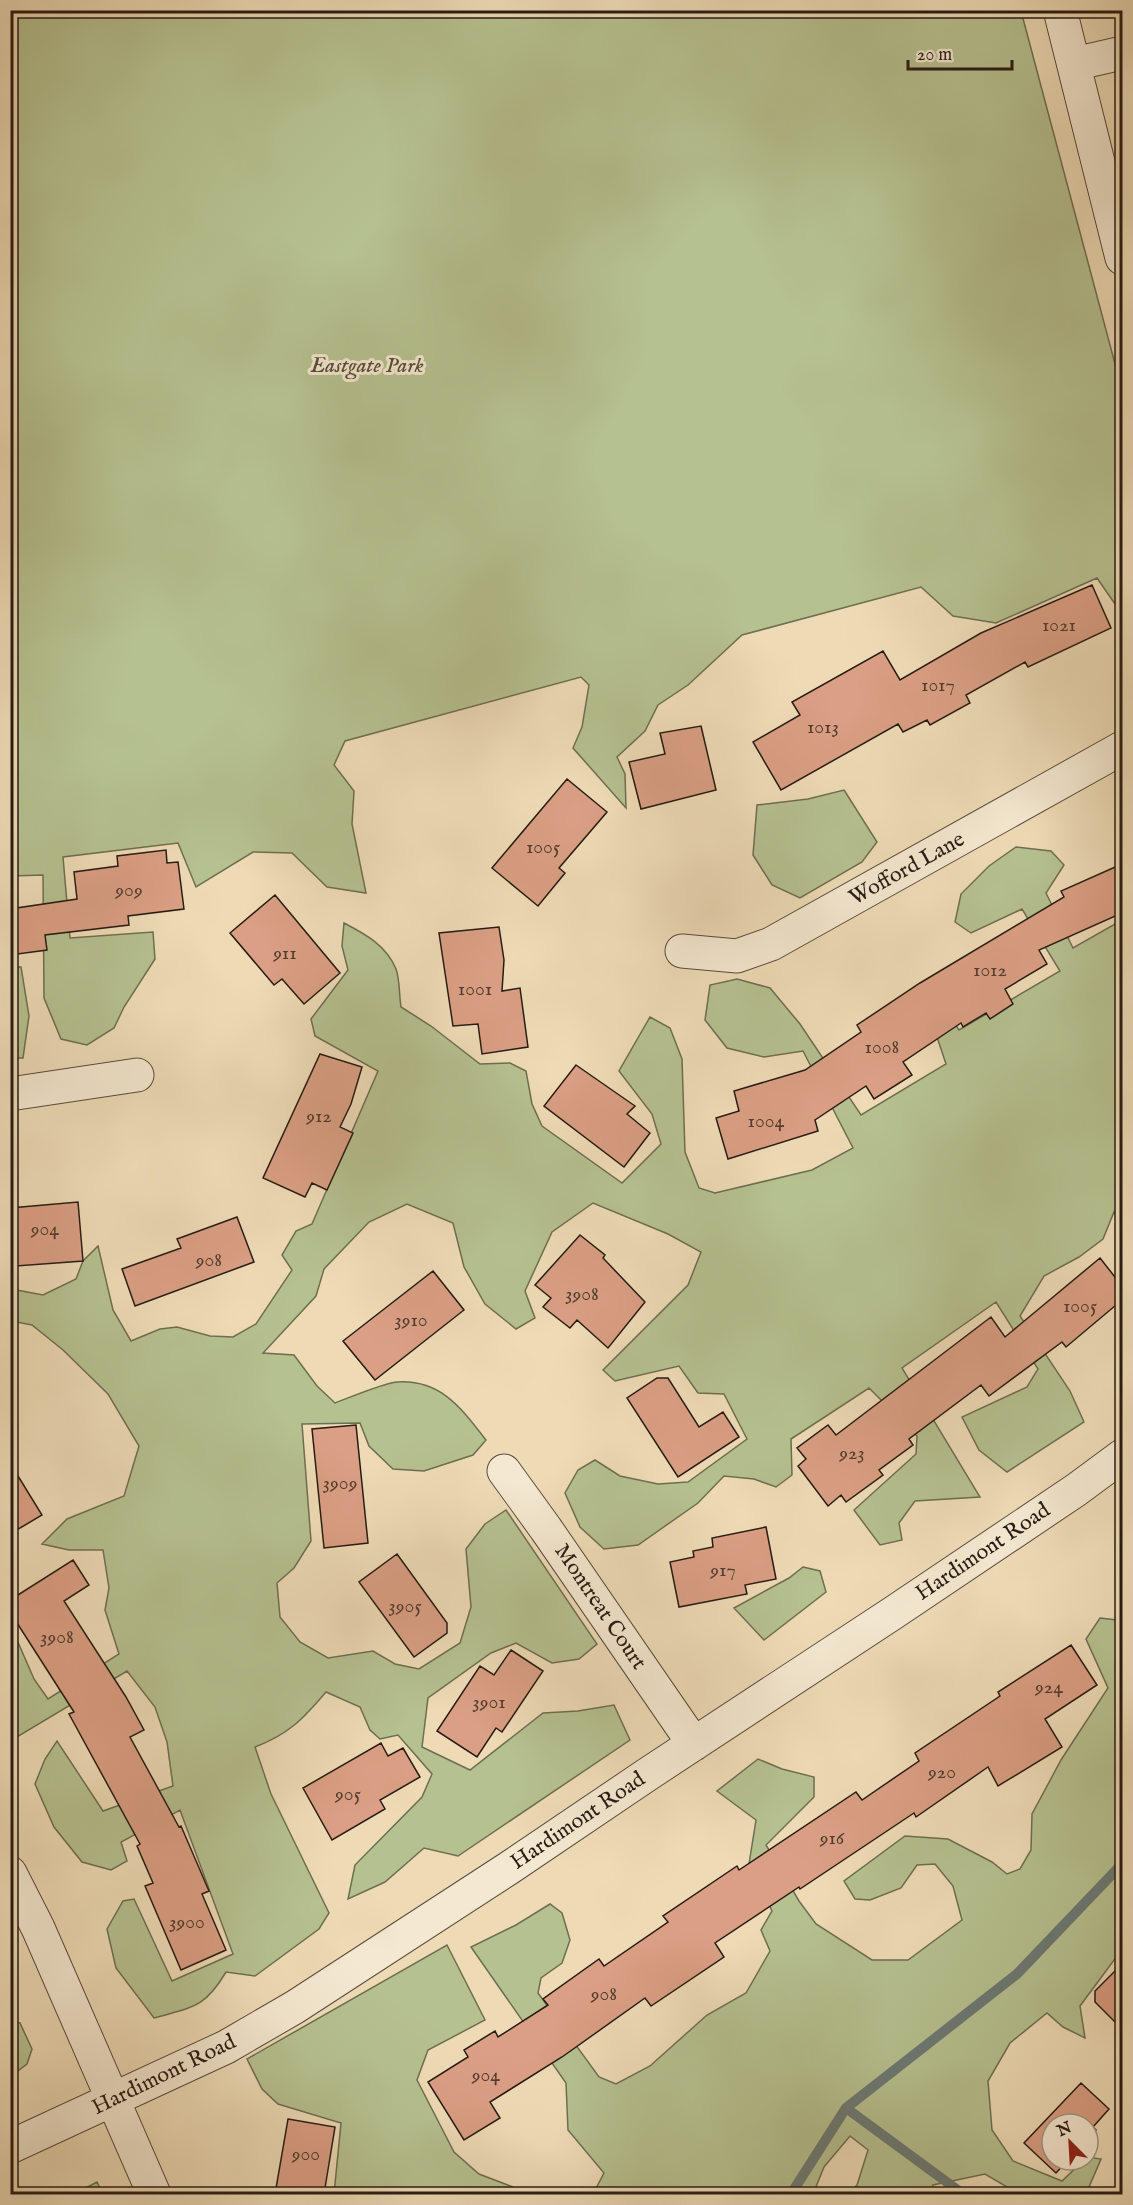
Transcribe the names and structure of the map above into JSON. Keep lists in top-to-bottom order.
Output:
{
  "streets": {
    "street": ["Wofford Lane", "Hardimont Road", "Montreat Court"]
  },
  "crossings": [
    ["Hardimont Road", "Montreat Court"]
  ],
  "parks": ["Eastgate Park"],
  "house_numbers": [
    "1021",
    "1017",
    "1013",
    "1005",
    "909",
    "911",
    "1012",
    "1001",
    "1008",
    "912",
    "1004",
    "904",
    "908",
    "3908",
    "1005",
    "3910",
    "923",
    "3909",
    "917",
    "3905",
    "3908",
    "924",
    "3901",
    "920",
    "905",
    "916",
    "3900",
    "908",
    "904",
    "900"
  ],
  "scale_bar": "20 m",
  "north": "top left"
}
